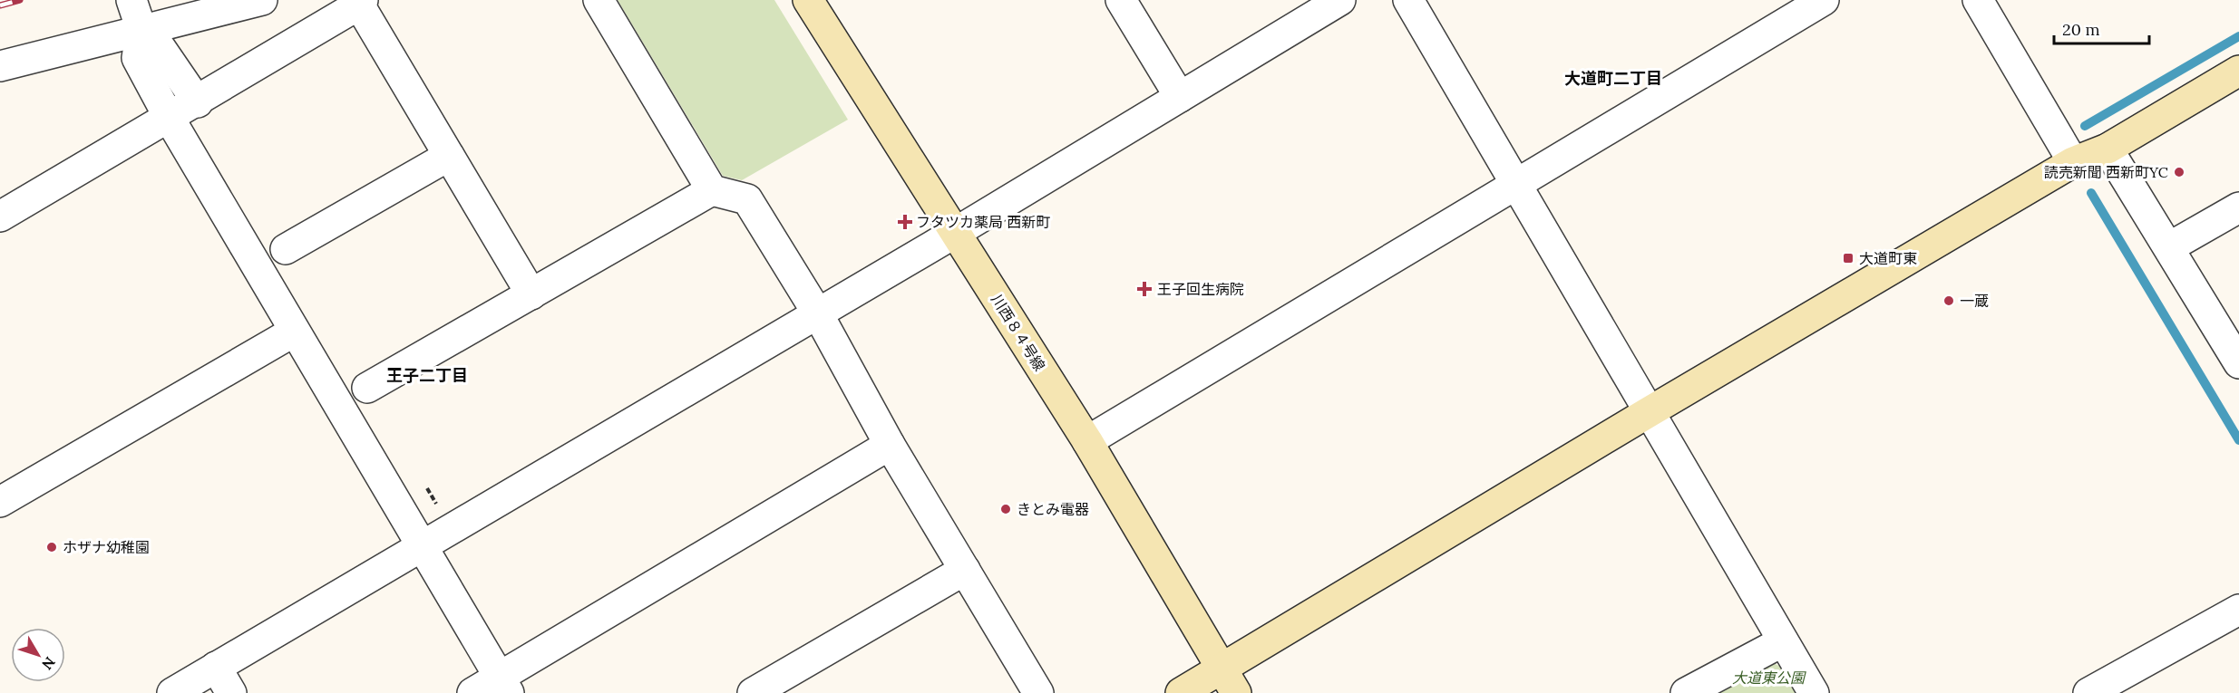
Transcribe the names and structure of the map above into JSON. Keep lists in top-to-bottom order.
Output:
{
  "streets": {
    "street": ["川西８４号線"]
  },
  "districts": ["大道町二丁目", "王子二丁目"],
  "parks": ["大道東公園"],
  "places": {
    "other": [
      "読売新聞 西新町YC",
      "一蔵",
      "きとみ電器",
      "ホザナ幼稚園"
    ],
    "health": ["フタツカ薬局 西新町", "王子回生病院"],
    "transit": ["大道町東"]
  },
  "scale_bar": "20 m",
  "north": "bottom right"
}
